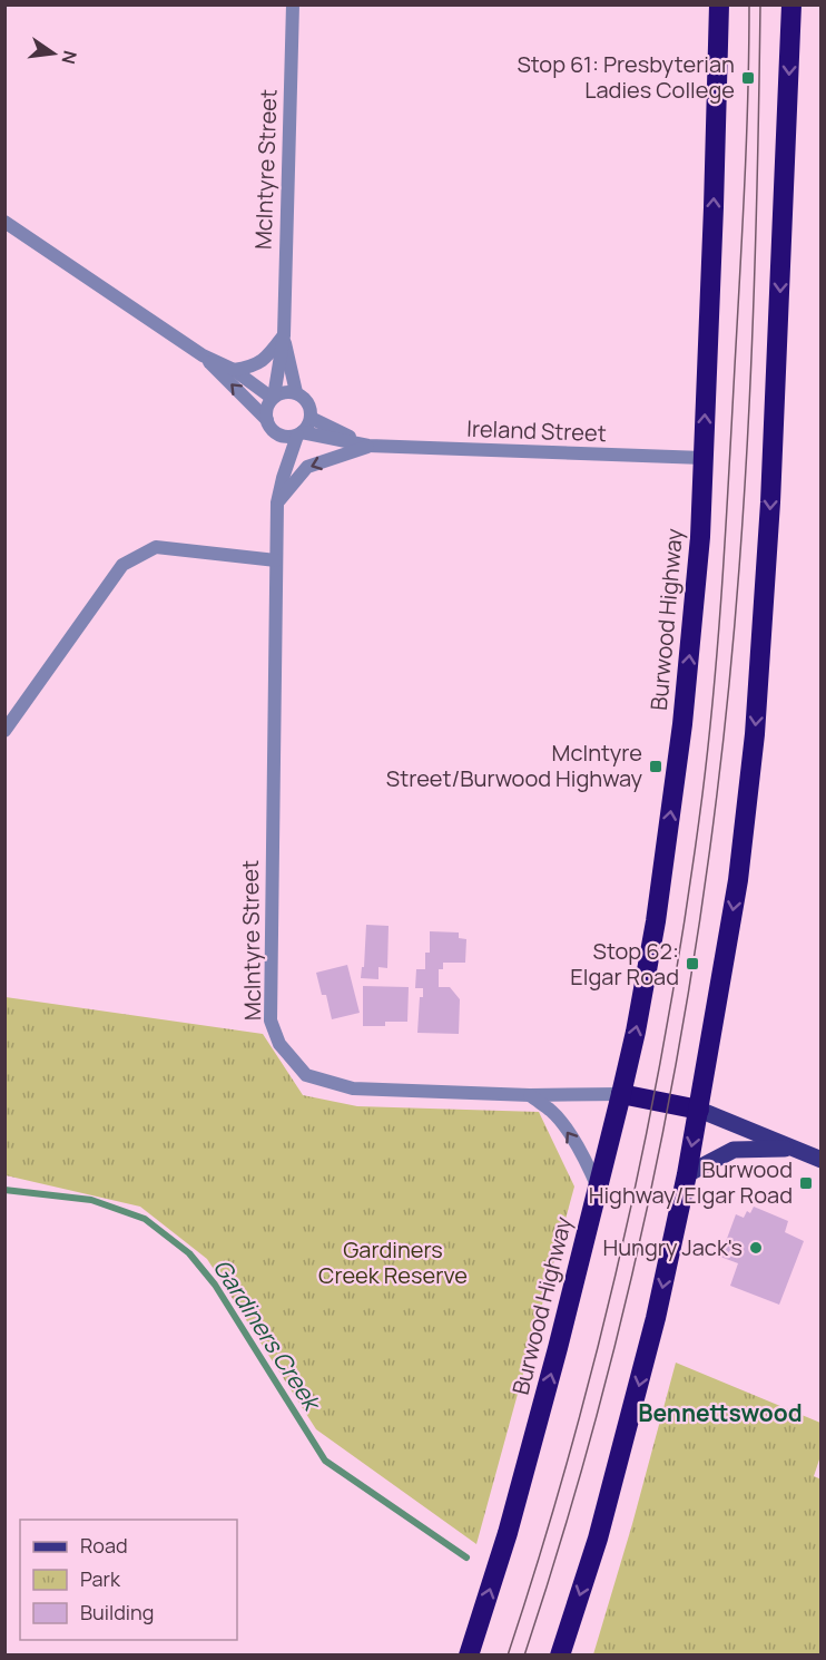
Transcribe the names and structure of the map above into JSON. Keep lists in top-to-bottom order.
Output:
{
  "streets": {
    "highway": ["Burwood Highway"],
    "street": ["McIntyre Street", "Ireland Street"]
  },
  "crossings": [
    ["McIntyre Street", "Ireland Street"],
    ["McIntyre Street", "Burwood Highway"],
    ["Ireland Street", "Burwood Highway"]
  ],
  "districts": ["Bennettswood"],
  "water": ["Gardiners Creek"],
  "parks": ["Gardiners Creek Reserve"],
  "places": {
    "transit": [
      "Stop 61: Presbyterian Ladies College",
      "McIntyre Street/Burwood Highway",
      "Stop 62: Elgar Road",
      "Burwood Highway/Elgar Road"
    ],
    "other": ["Hungry Jack's"]
  },
  "legend": ["Road", "Park", "Building"],
  "north": "right"
}
